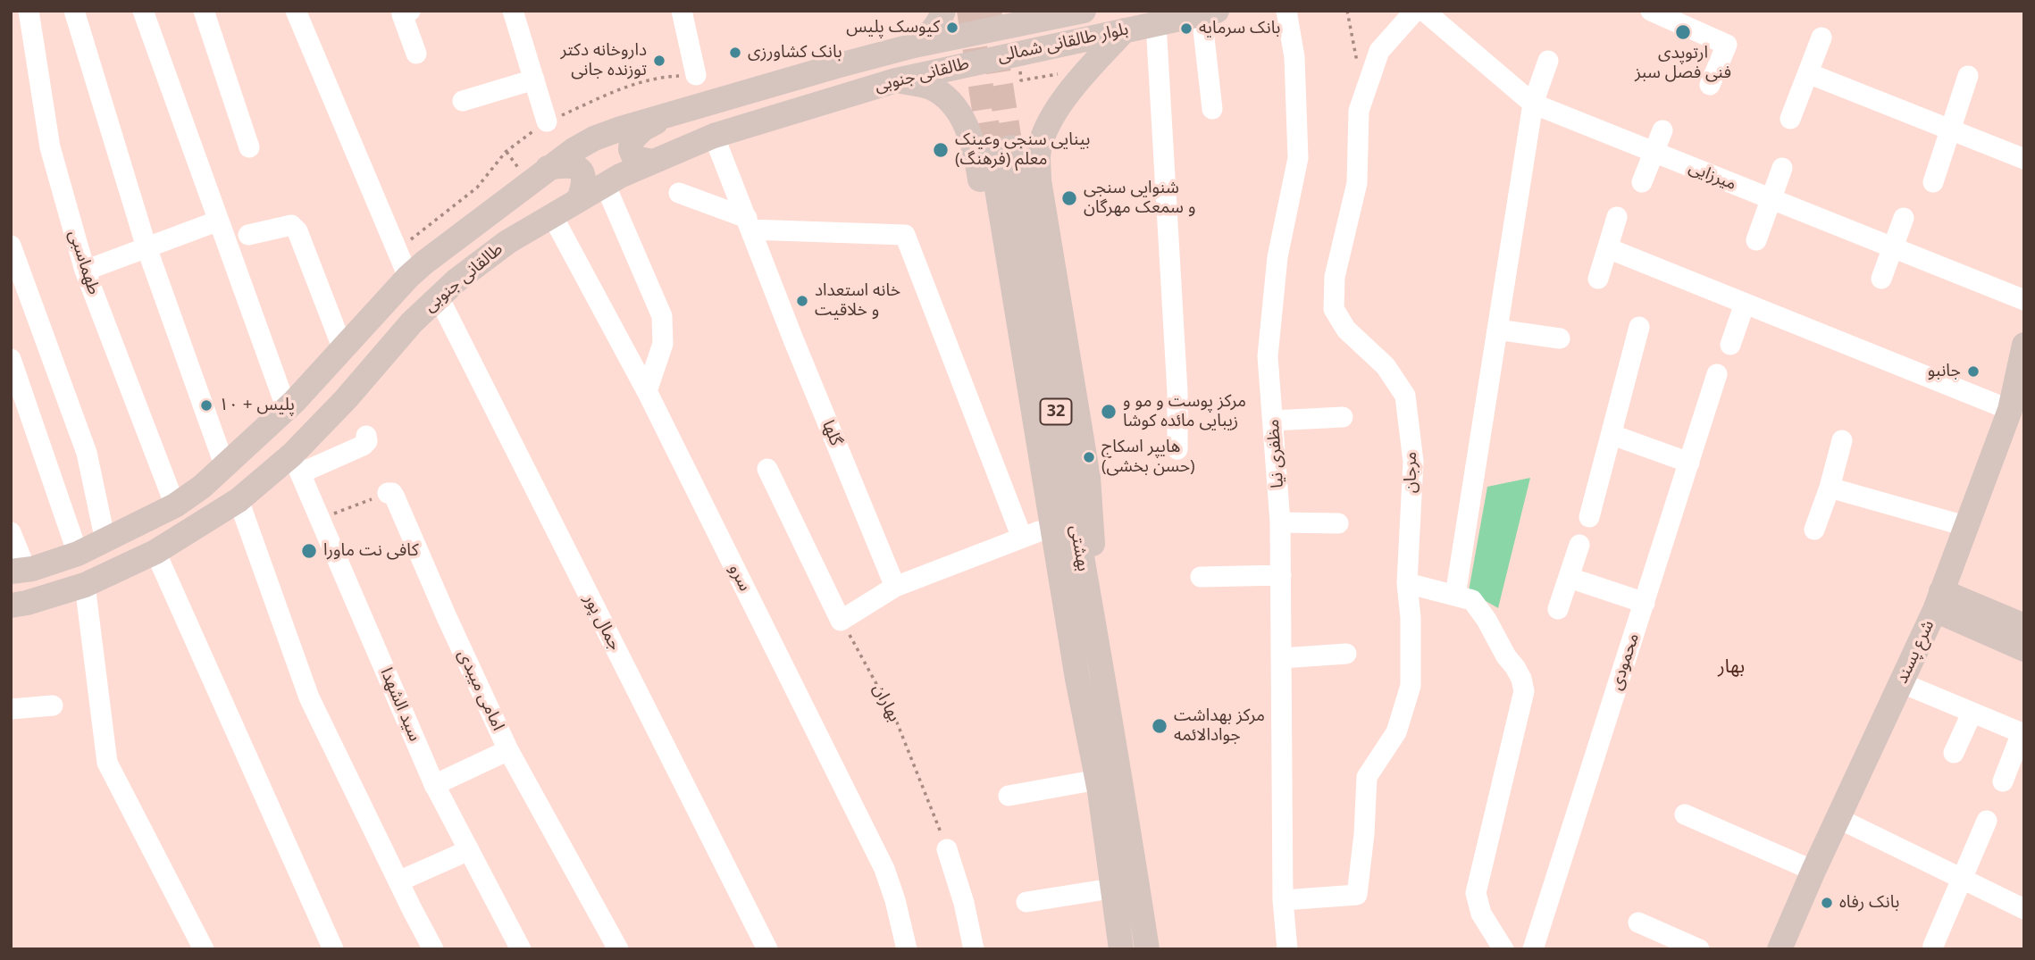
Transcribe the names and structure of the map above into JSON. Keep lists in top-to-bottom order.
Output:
{
  "streets": {
    "main road": [
      "بلوار طالقانی شمالی",
      "طالقانی جنوبی",
      "32",
      "بهشتى",
      "شرع پسند"
    ],
    "street": [
      "میرزایی",
      "طهماسبی",
      "گلها",
      "مظفری نیا",
      "مرجان",
      "سرو",
      "جمال پور",
      "محمودی",
      "امامی میبدی",
      "سید الشهدا"
    ],
    "path": ["بهاران"]
  },
  "crossings": [
    ["بلوار طالقانی شمالی", "طالقانی جنوبی"],
    ["طالقانی جنوبی", "طهماسبی"],
    ["طالقانی جنوبی", "گلها"],
    ["طالقانی جنوبی", "سرو"],
    ["طالقانی جنوبی", "جمال پور"],
    ["طالقانی جنوبی", "سید الشهدا"],
    ["مظفری نیا", "مرجان"]
  ],
  "districts": ["بهار"],
  "places": [
    "کیوسک پلیس",
    "بانک سرمایه",
    "ارتوپدی فنی فصل سبز",
    "بانک کشاورزی",
    "داروخانه دکتر توزنده جانی",
    "بینایی سنجی وعینک معلم (فرهنگ)",
    "شنوایی سنجی و سمعک مهرگان",
    "خانه استعداد و خلاقیت",
    "جانبو",
    "پلیس + ۱۰",
    "مرکز پوست و مو و زیبایی مائده کوشا",
    "هایپر اسکاج (حسن بخشی)",
    "کافی نت ماورا",
    "مرکز بهداشت جوادالائمه",
    "بانک رفاه"
  ]
}
